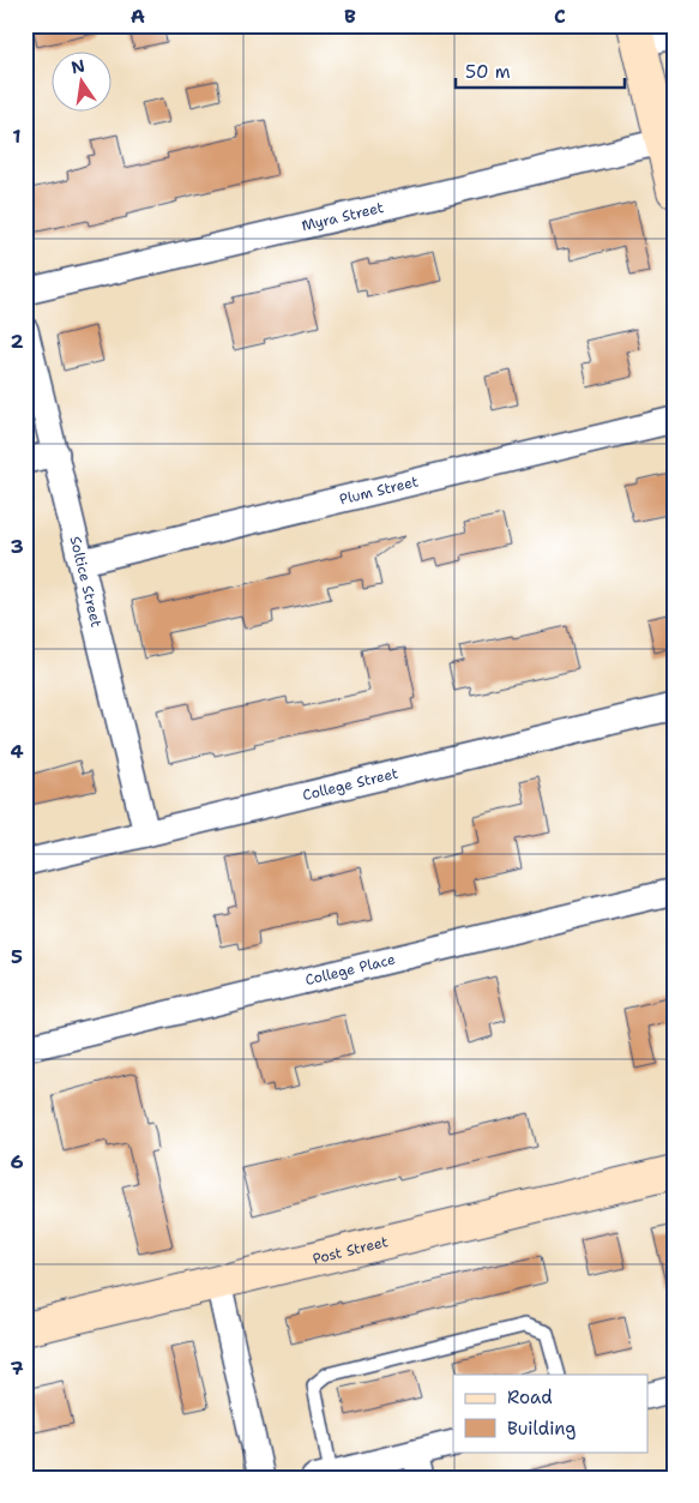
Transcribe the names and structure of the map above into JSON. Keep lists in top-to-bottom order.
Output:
{
  "streets": {
    "main road": ["Post Street"],
    "street": [
      "Myra Street",
      "Plum Street",
      "Soltice Street",
      "College Street",
      "College Place"
    ]
  },
  "crossings": [
    ["Plum Street", "Soltice Street"],
    ["Soltice Street", "College Street"]
  ],
  "legend": ["Road", "Building"],
  "scale_bar": "50 m",
  "north": "top",
  "grid": {
    "columns": ["A", "B", "C"],
    "rows": [
      "1",
      "2",
      "3",
      "4",
      "5",
      "6",
      "7"
    ]
  }
}
